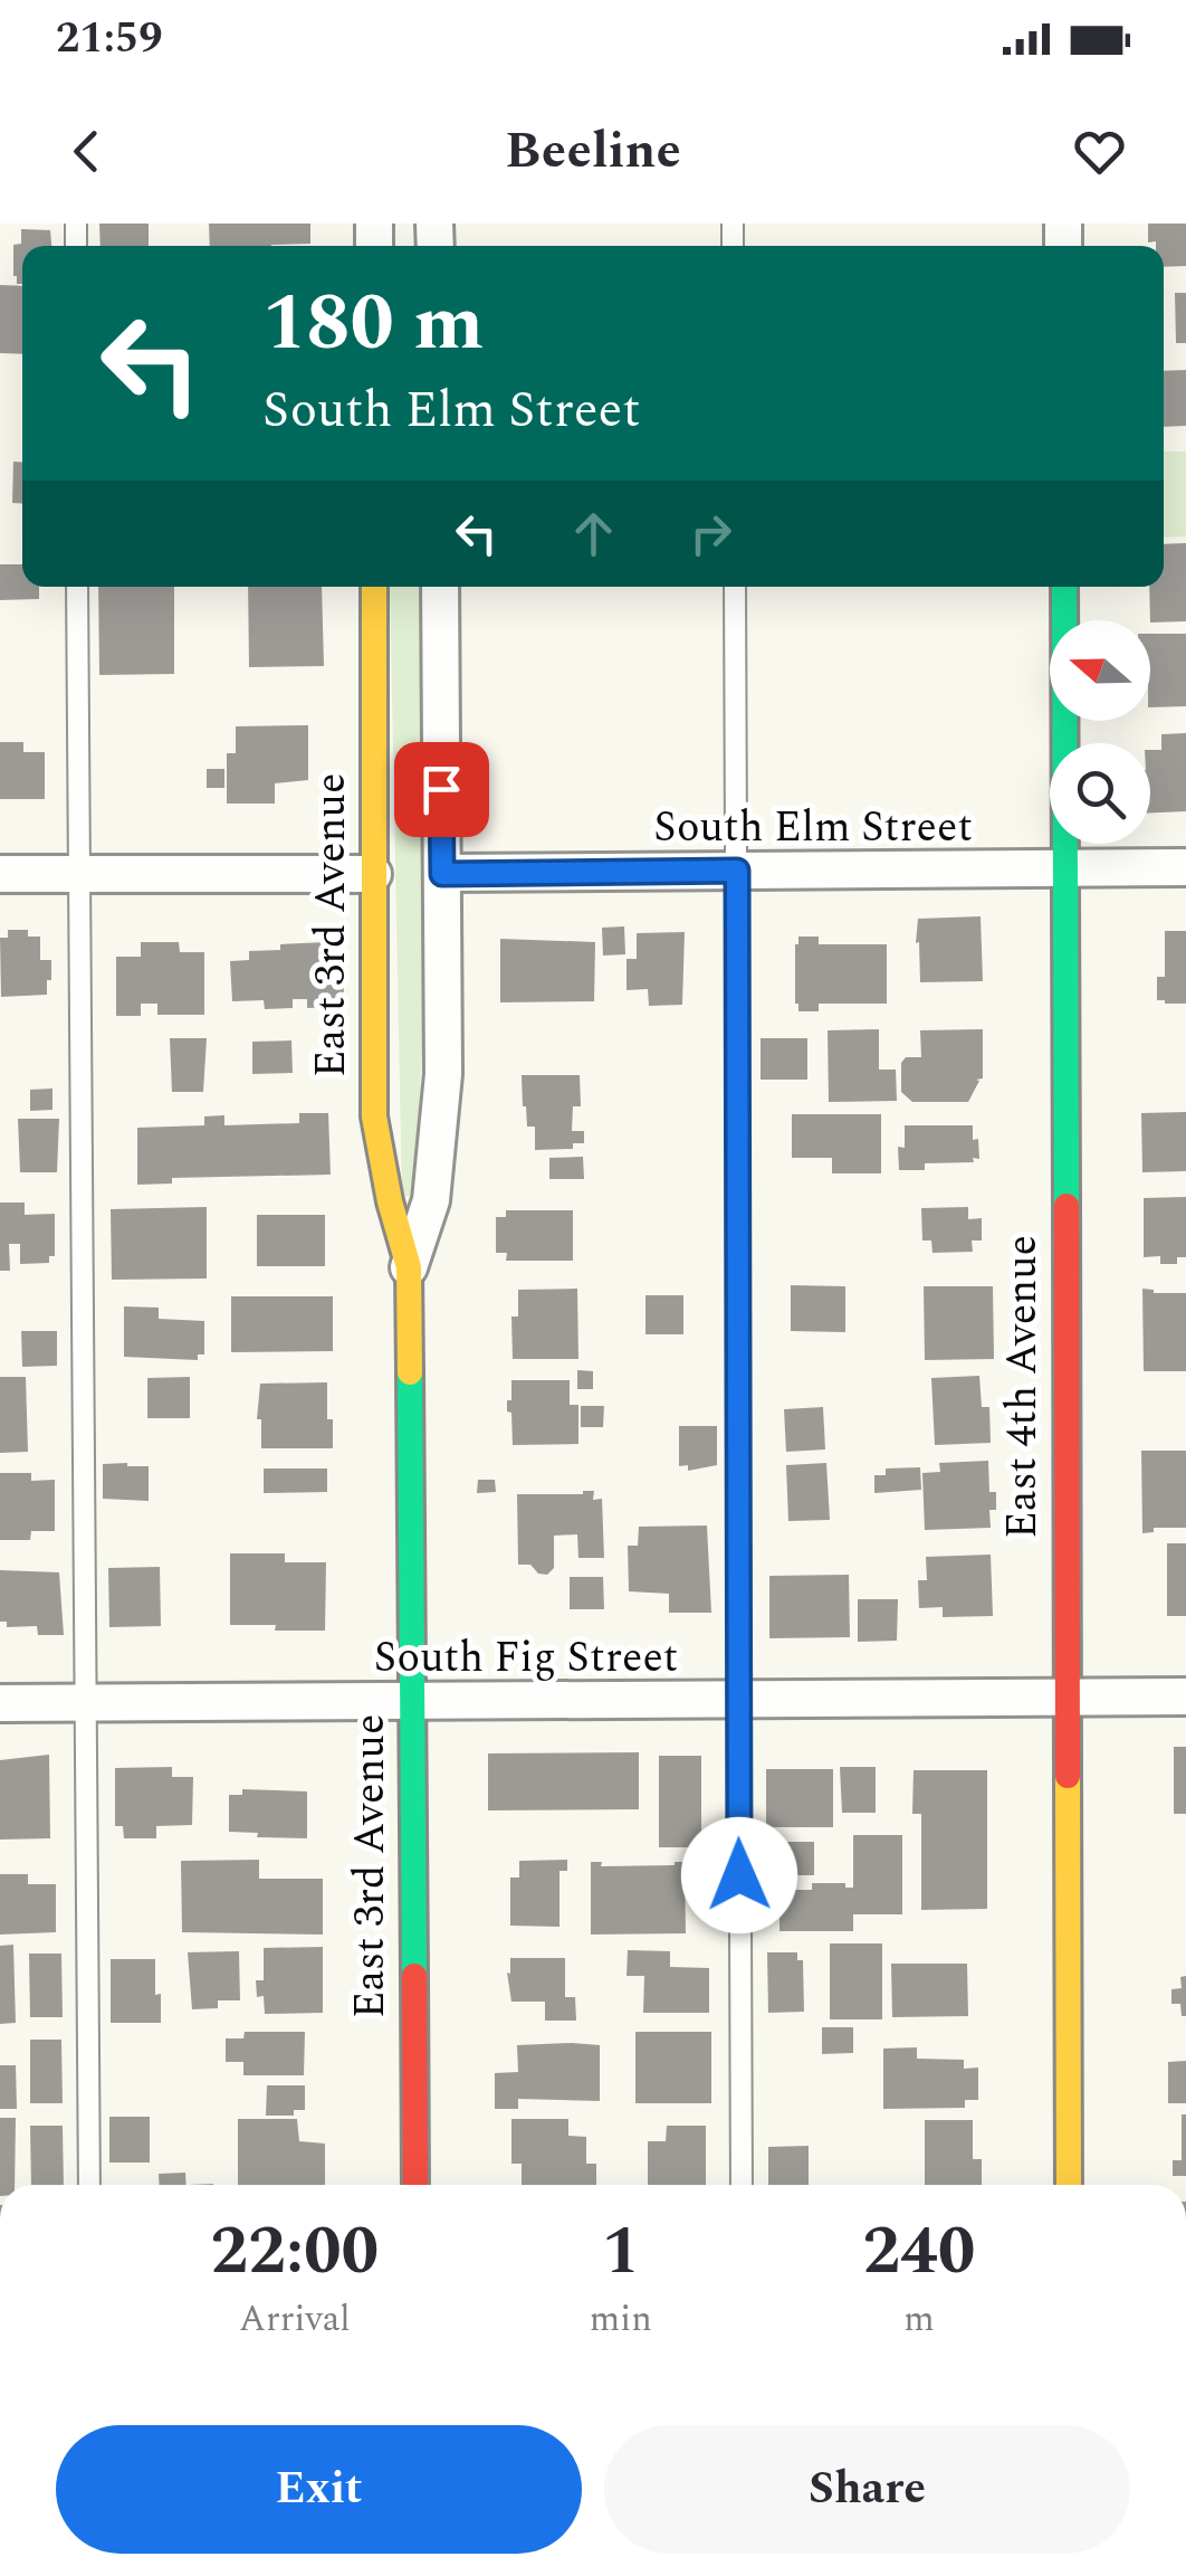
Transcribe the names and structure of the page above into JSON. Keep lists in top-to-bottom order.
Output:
{
  "streets": {
    "street": [
      "South Elm Street",
      "East 3rd Avenue",
      "East 4th Avenue",
      "South Fig Street"
    ]
  },
  "crossings": [
    ["South Elm Street", "East 3rd Avenue"],
    ["South Elm Street", "East 4th Avenue"],
    ["East 3rd Avenue", "South Fig Street"],
    ["East 4th Avenue", "South Fig Street"]
  ],
  "north": "left",
  "page": {
    "status": "21:59",
    "header": "Beeline",
    "turn": ["180 m", "South Elm Street"],
    "eta": [
      "22:00",
      "Arrival",
      "1",
      "min",
      "240",
      "m"
    ],
    "buttons": ["Exit", "Share"]
  }
}
